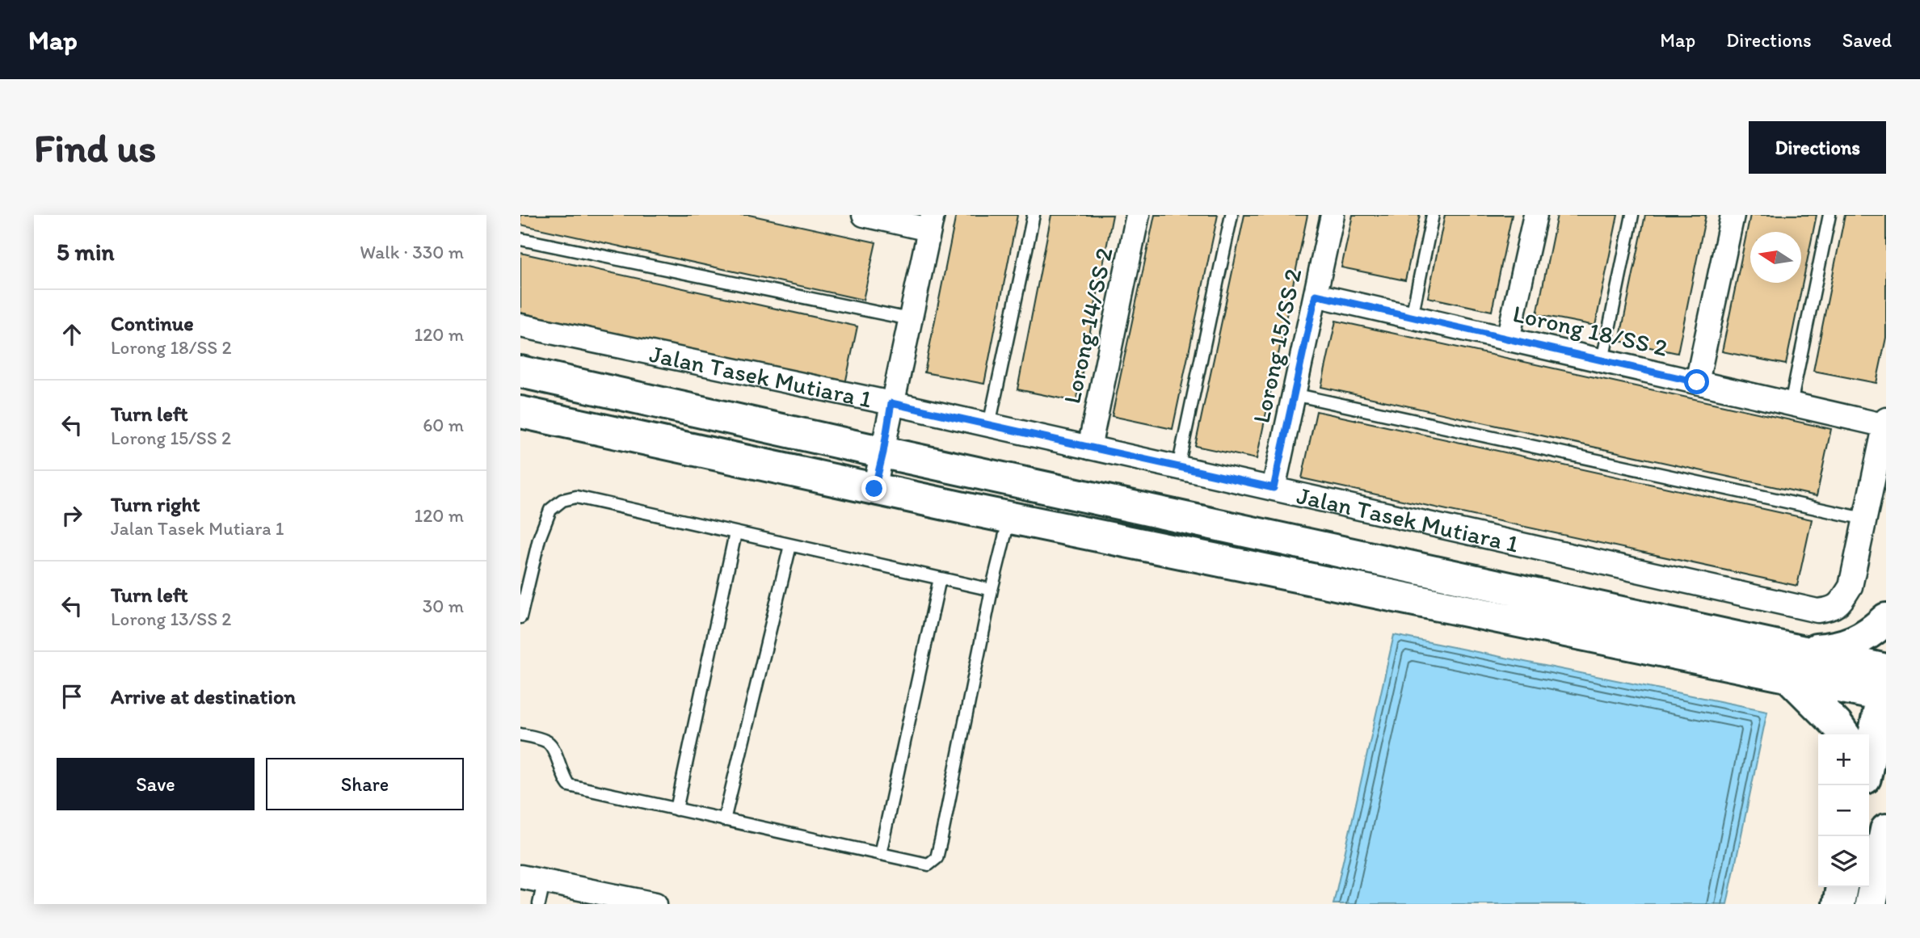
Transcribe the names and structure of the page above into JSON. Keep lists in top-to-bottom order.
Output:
{
  "streets": {
    "street": [
      "Lorong 14/SS 2",
      "Lorong 18/SS 2",
      "Lorong 15/SS 2",
      "Jalan Tasek Mutiara 1"
    ]
  },
  "crossings": [
    ["Lorong 14/SS 2", "Jalan Tasek Mutiara 1"],
    ["Lorong 18/SS 2", "Lorong 15/SS 2"],
    ["Lorong 18/SS 2", "Jalan Tasek Mutiara 1"],
    ["Lorong 15/SS 2", "Jalan Tasek Mutiara 1"]
  ],
  "north": "left",
  "page": {
    "header": "Map",
    "nav": ["Map", "Directions", "Saved"],
    "buttons": [
      "Directions",
      ["Save", "Share"]
    ],
    "title": "Find us",
    "heading": ["5 min", "Walk · 330 m"],
    "list": [
      ["Continue", "Lorong 18/SS 2", "120 m"],
      ["Turn left", "Lorong 15/SS 2", "60 m"],
      ["Turn right", "Jalan Tasek Mutiara 1", "120 m"],
      ["Turn left", "Lorong 13/SS 2", "30 m"],
      "Arrive at destination"
    ],
    "map_buttons": ["+", "−"]
  }
}
